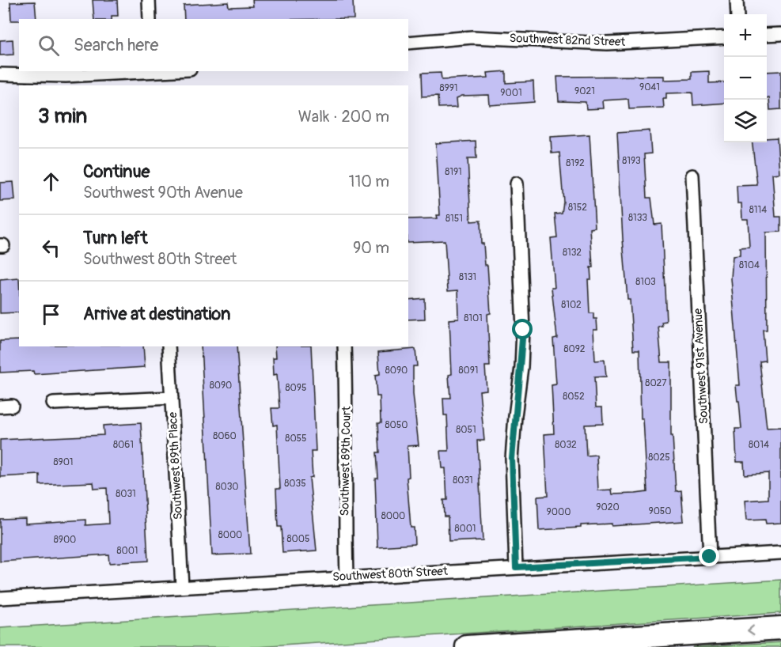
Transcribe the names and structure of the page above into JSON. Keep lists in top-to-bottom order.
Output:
{
  "streets": {
    "street": [
      "Southwest 82nd Street",
      "Southwest 91st Avenue",
      "Southwest 89th Court",
      "Southwest 89th Place",
      "Southwest 80th Street"
    ]
  },
  "crossings": [
    ["Southwest 91st Avenue", "Southwest 80th Street"],
    ["Southwest 89th Court", "Southwest 80th Street"],
    ["Southwest 89th Place", "Southwest 80th Street"]
  ],
  "house_numbers": [
    "9041",
    "8991",
    "9021",
    "9001",
    "8193",
    "8192",
    "8191",
    "8152",
    "8114",
    "8133",
    "8151",
    "8132",
    "8104",
    "8131",
    "8103",
    "8102",
    "8101",
    "8092",
    "8090",
    "8091",
    "8027",
    "8090",
    "8095",
    "8052",
    "8050",
    "8051",
    "8060",
    "8055",
    "8061",
    "8032",
    "8014",
    "8025",
    "8901",
    "8031",
    "8035",
    "8030",
    "8031",
    "9020",
    "9050",
    "9000",
    "8000",
    "8001",
    "8000",
    "8005",
    "8900",
    "8001"
  ],
  "page": {
    "map_buttons": ["+", "−"],
    "search": "Search here",
    "heading": ["3 min", "Walk · 200 m"],
    "list": [
      ["Continue", "Southwest 90th Avenue", "110 m"],
      ["Turn left", "Southwest 80th Street", "90 m"],
      "Arrive at destination"
    ]
  }
}
